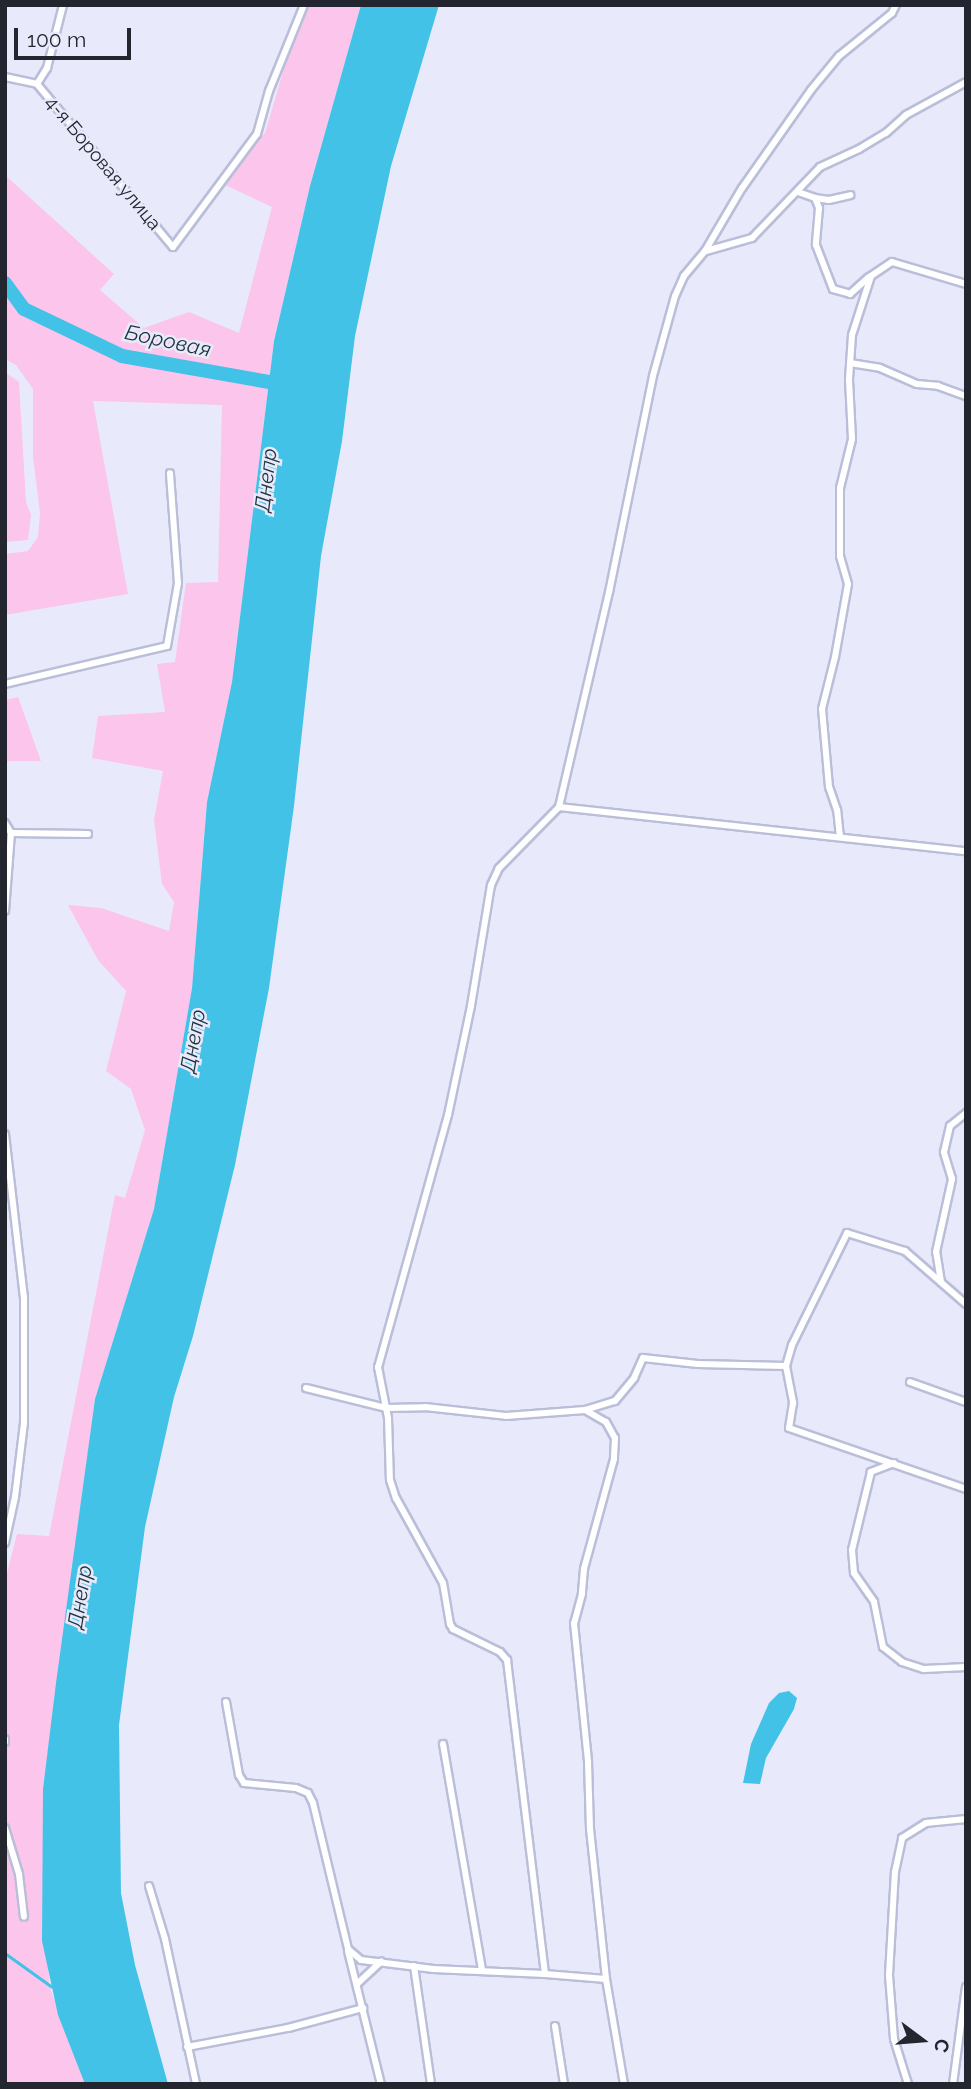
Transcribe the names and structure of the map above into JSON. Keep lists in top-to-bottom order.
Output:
{
  "streets": {
    "street": ["4-я Боровая улица"]
  },
  "water": ["Боровая", "Днепр"],
  "scale_bar": "100 m",
  "north": "right"
}
